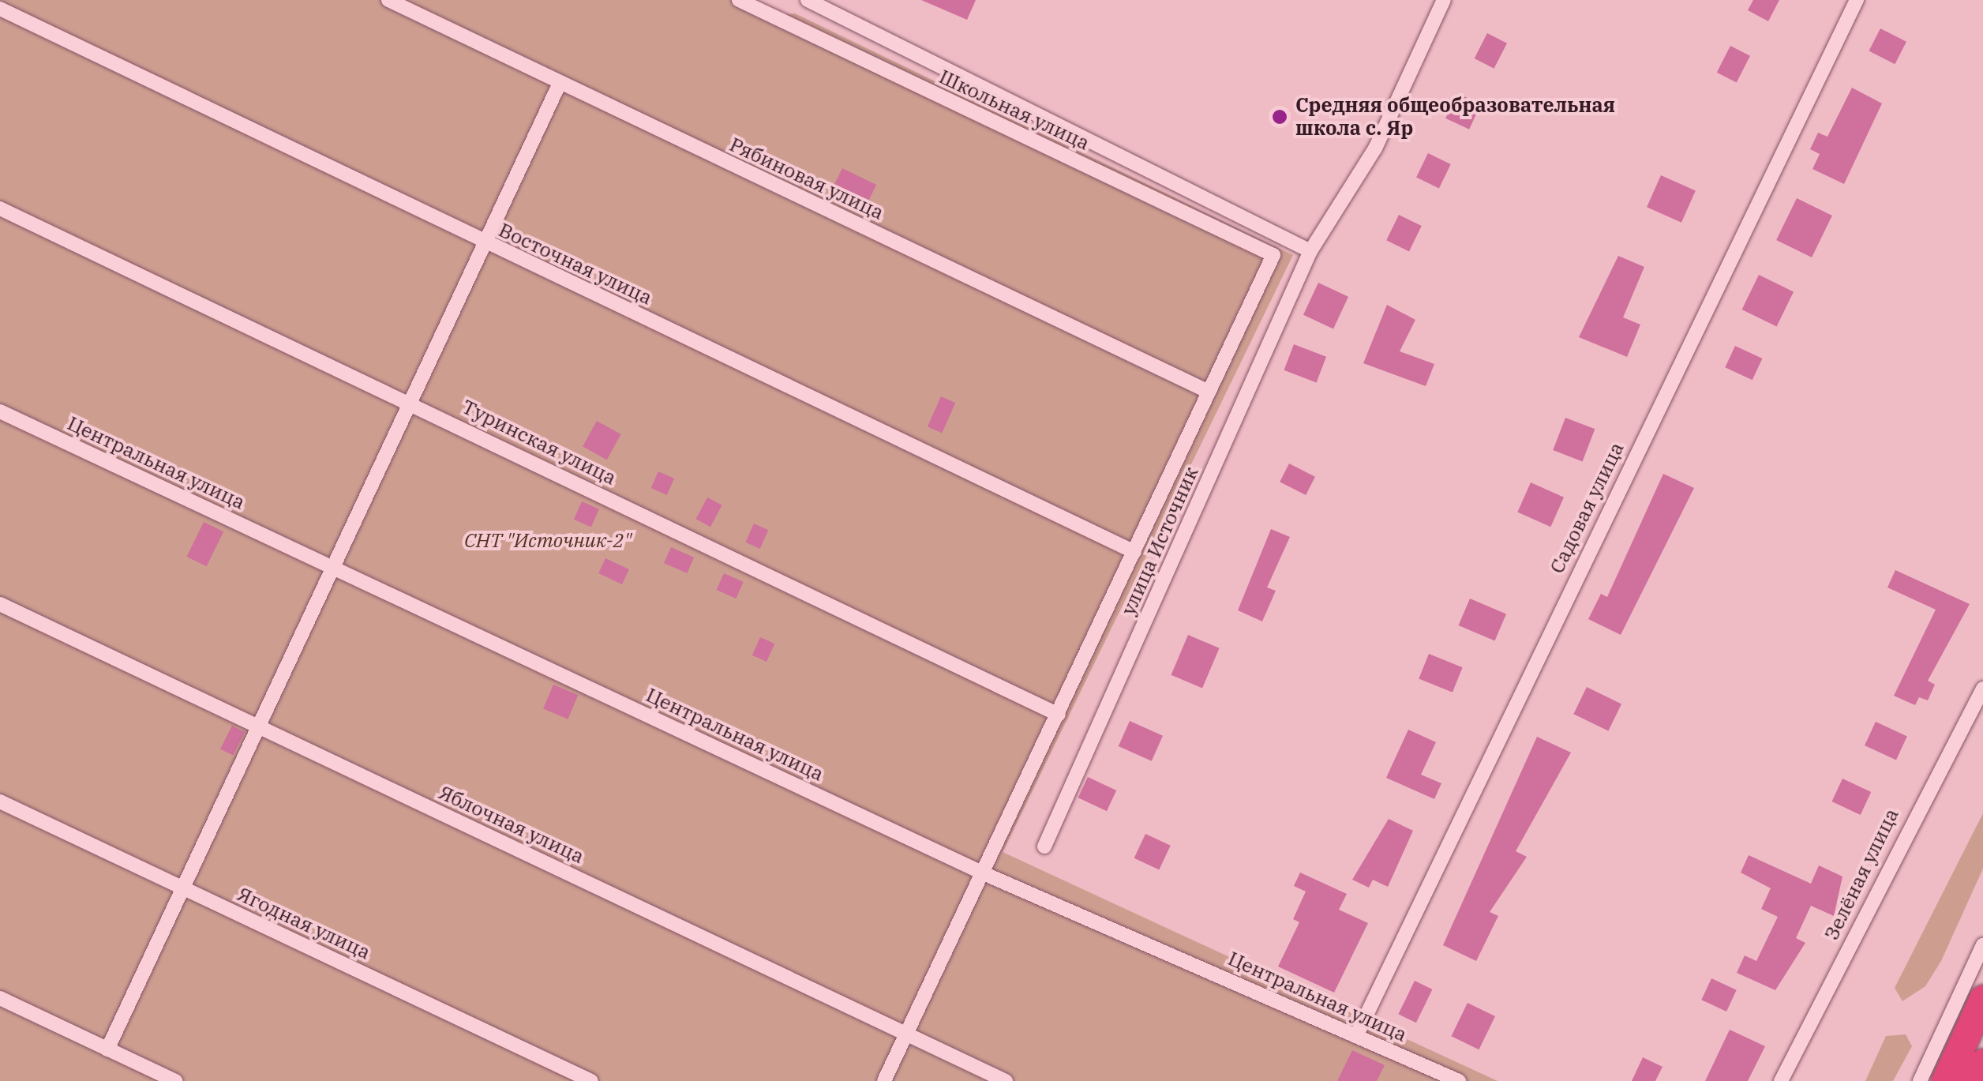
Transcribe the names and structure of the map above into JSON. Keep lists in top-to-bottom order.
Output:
{
  "streets": {
    "street": [
      "Школьная улица",
      "Рябиновая улица",
      "Восточная улица",
      "Туринская улица",
      "Центральная улица",
      "Садовая улица",
      "улица Источник",
      "Яблочная улица",
      "Зелёная улица",
      "Ягодная улица"
    ]
  },
  "crossings": [
    ["Школьная улица", "Рябиновая улица"],
    ["Центральная улица", "Садовая улица"]
  ],
  "parks": ["СНТ \"Источник-2\""],
  "places": ["Средняя общеобразовательная школа с. Яр"]
}
